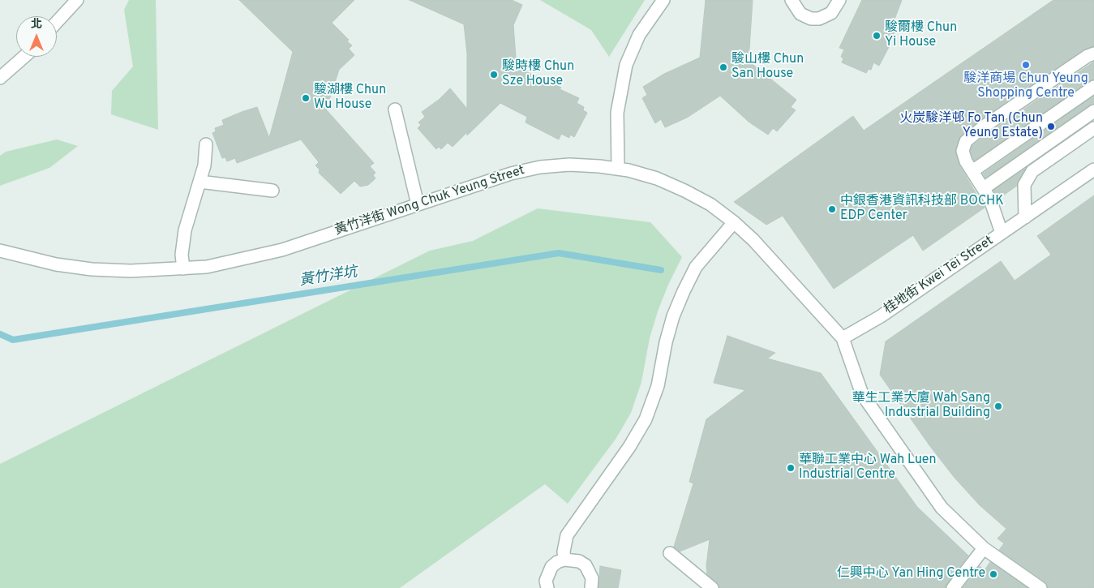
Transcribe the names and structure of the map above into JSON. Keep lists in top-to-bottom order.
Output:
{
  "streets": {
    "street": ["黃竹洋街 Wong Chuk Yeung Street", "桂地街 Kwei Tei Street"]
  },
  "crossings": [
    ["黃竹洋街 Wong Chuk Yeung Street", "桂地街 Kwei Tei Street"]
  ],
  "water": ["黃竹洋坑"],
  "places": [
    "駿爾樓 Chun Yi House",
    "駿洋商場 Chun Yeung Shopping Centre",
    "駿山樓 Chun San House",
    "駿時樓 Chun Sze House",
    "駿湖樓 Chun Wu House",
    "火炭駿洋邨 Fo Tan (Chun Yeung Estate)",
    "中銀香港資訊科技部 BOCHK EDP Center",
    "華生工業大廈 Wah Sang Industrial Building",
    "華聯工業中心 Wah Luen Industrial Centre",
    "仁興中心 Yan Hing Centre"
  ],
  "north": "top"
}
